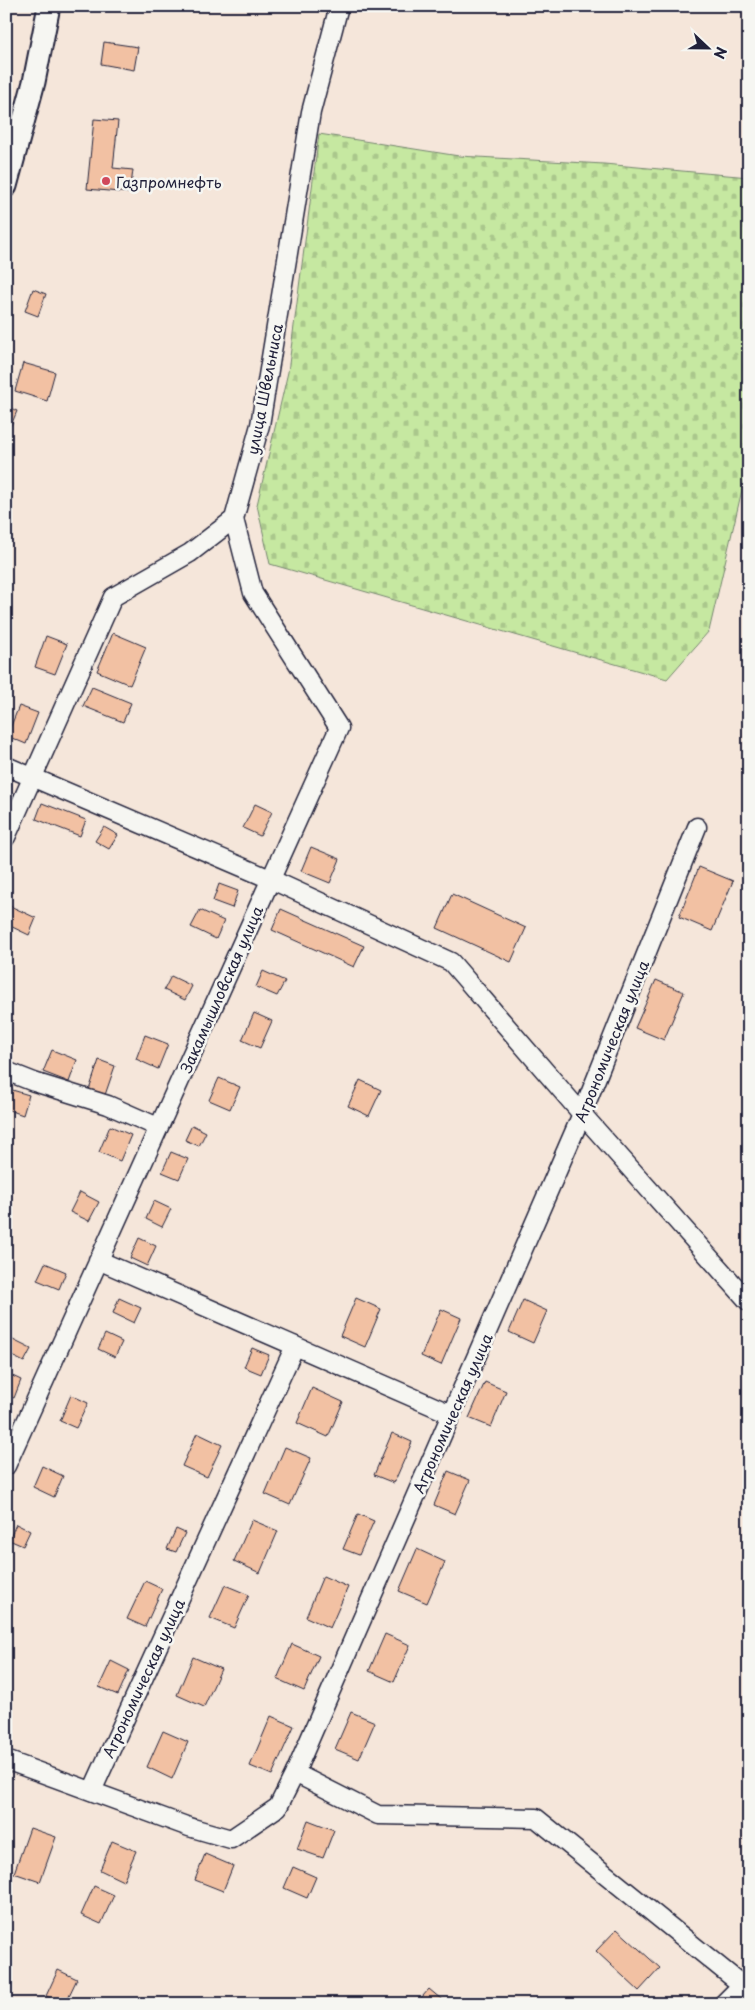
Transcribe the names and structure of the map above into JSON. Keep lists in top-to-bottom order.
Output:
{
  "streets": {
    "street": ["улица Швельниса", "Закамышловская улица", "Агрономическая улица"]
  },
  "crossings": [
    ["улица Швельниса", "Закамышловская улица"]
  ],
  "places": ["Газпромнефть"],
  "north": "right"
}
